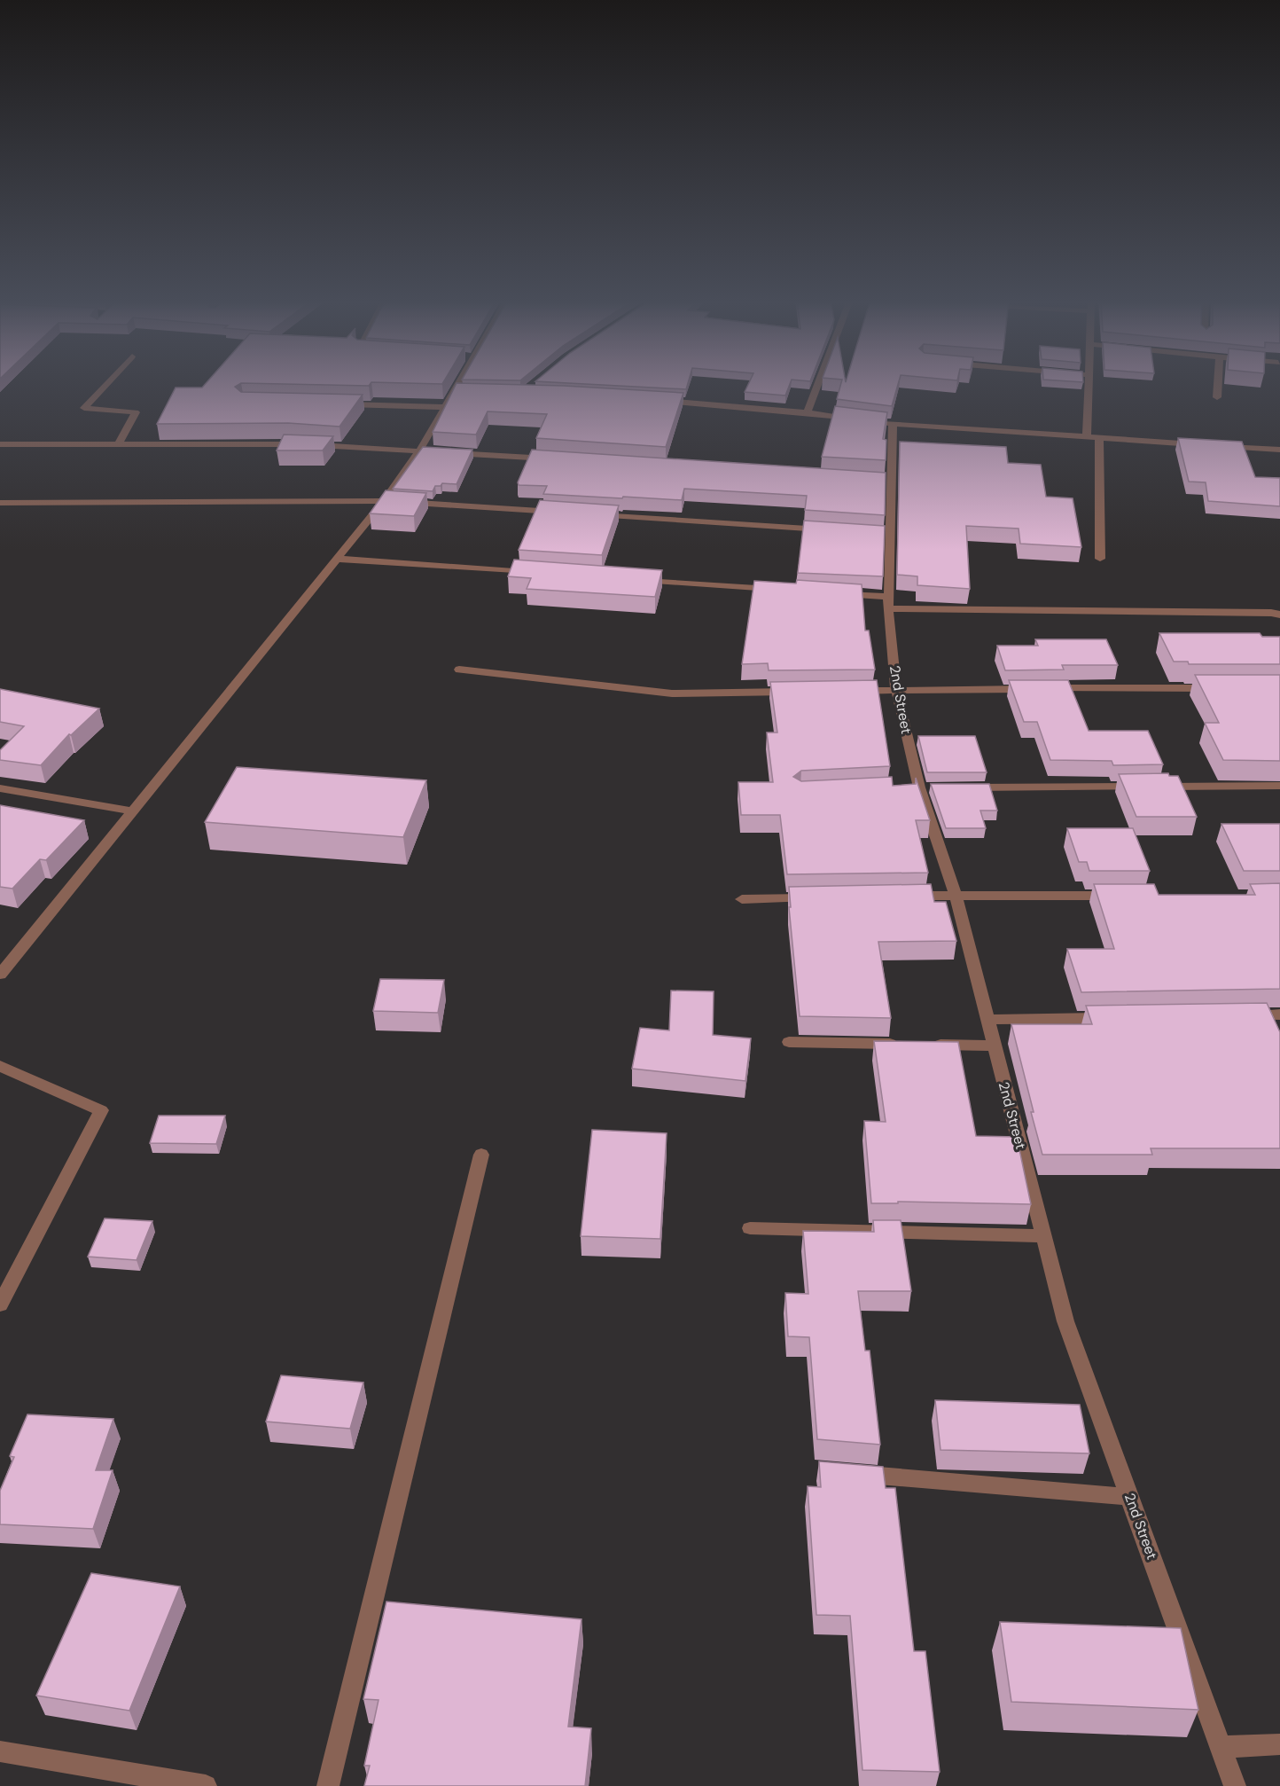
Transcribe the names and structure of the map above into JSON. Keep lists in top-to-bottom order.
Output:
{
  "streets": {
    "street": ["2nd Street"]
  }
}
